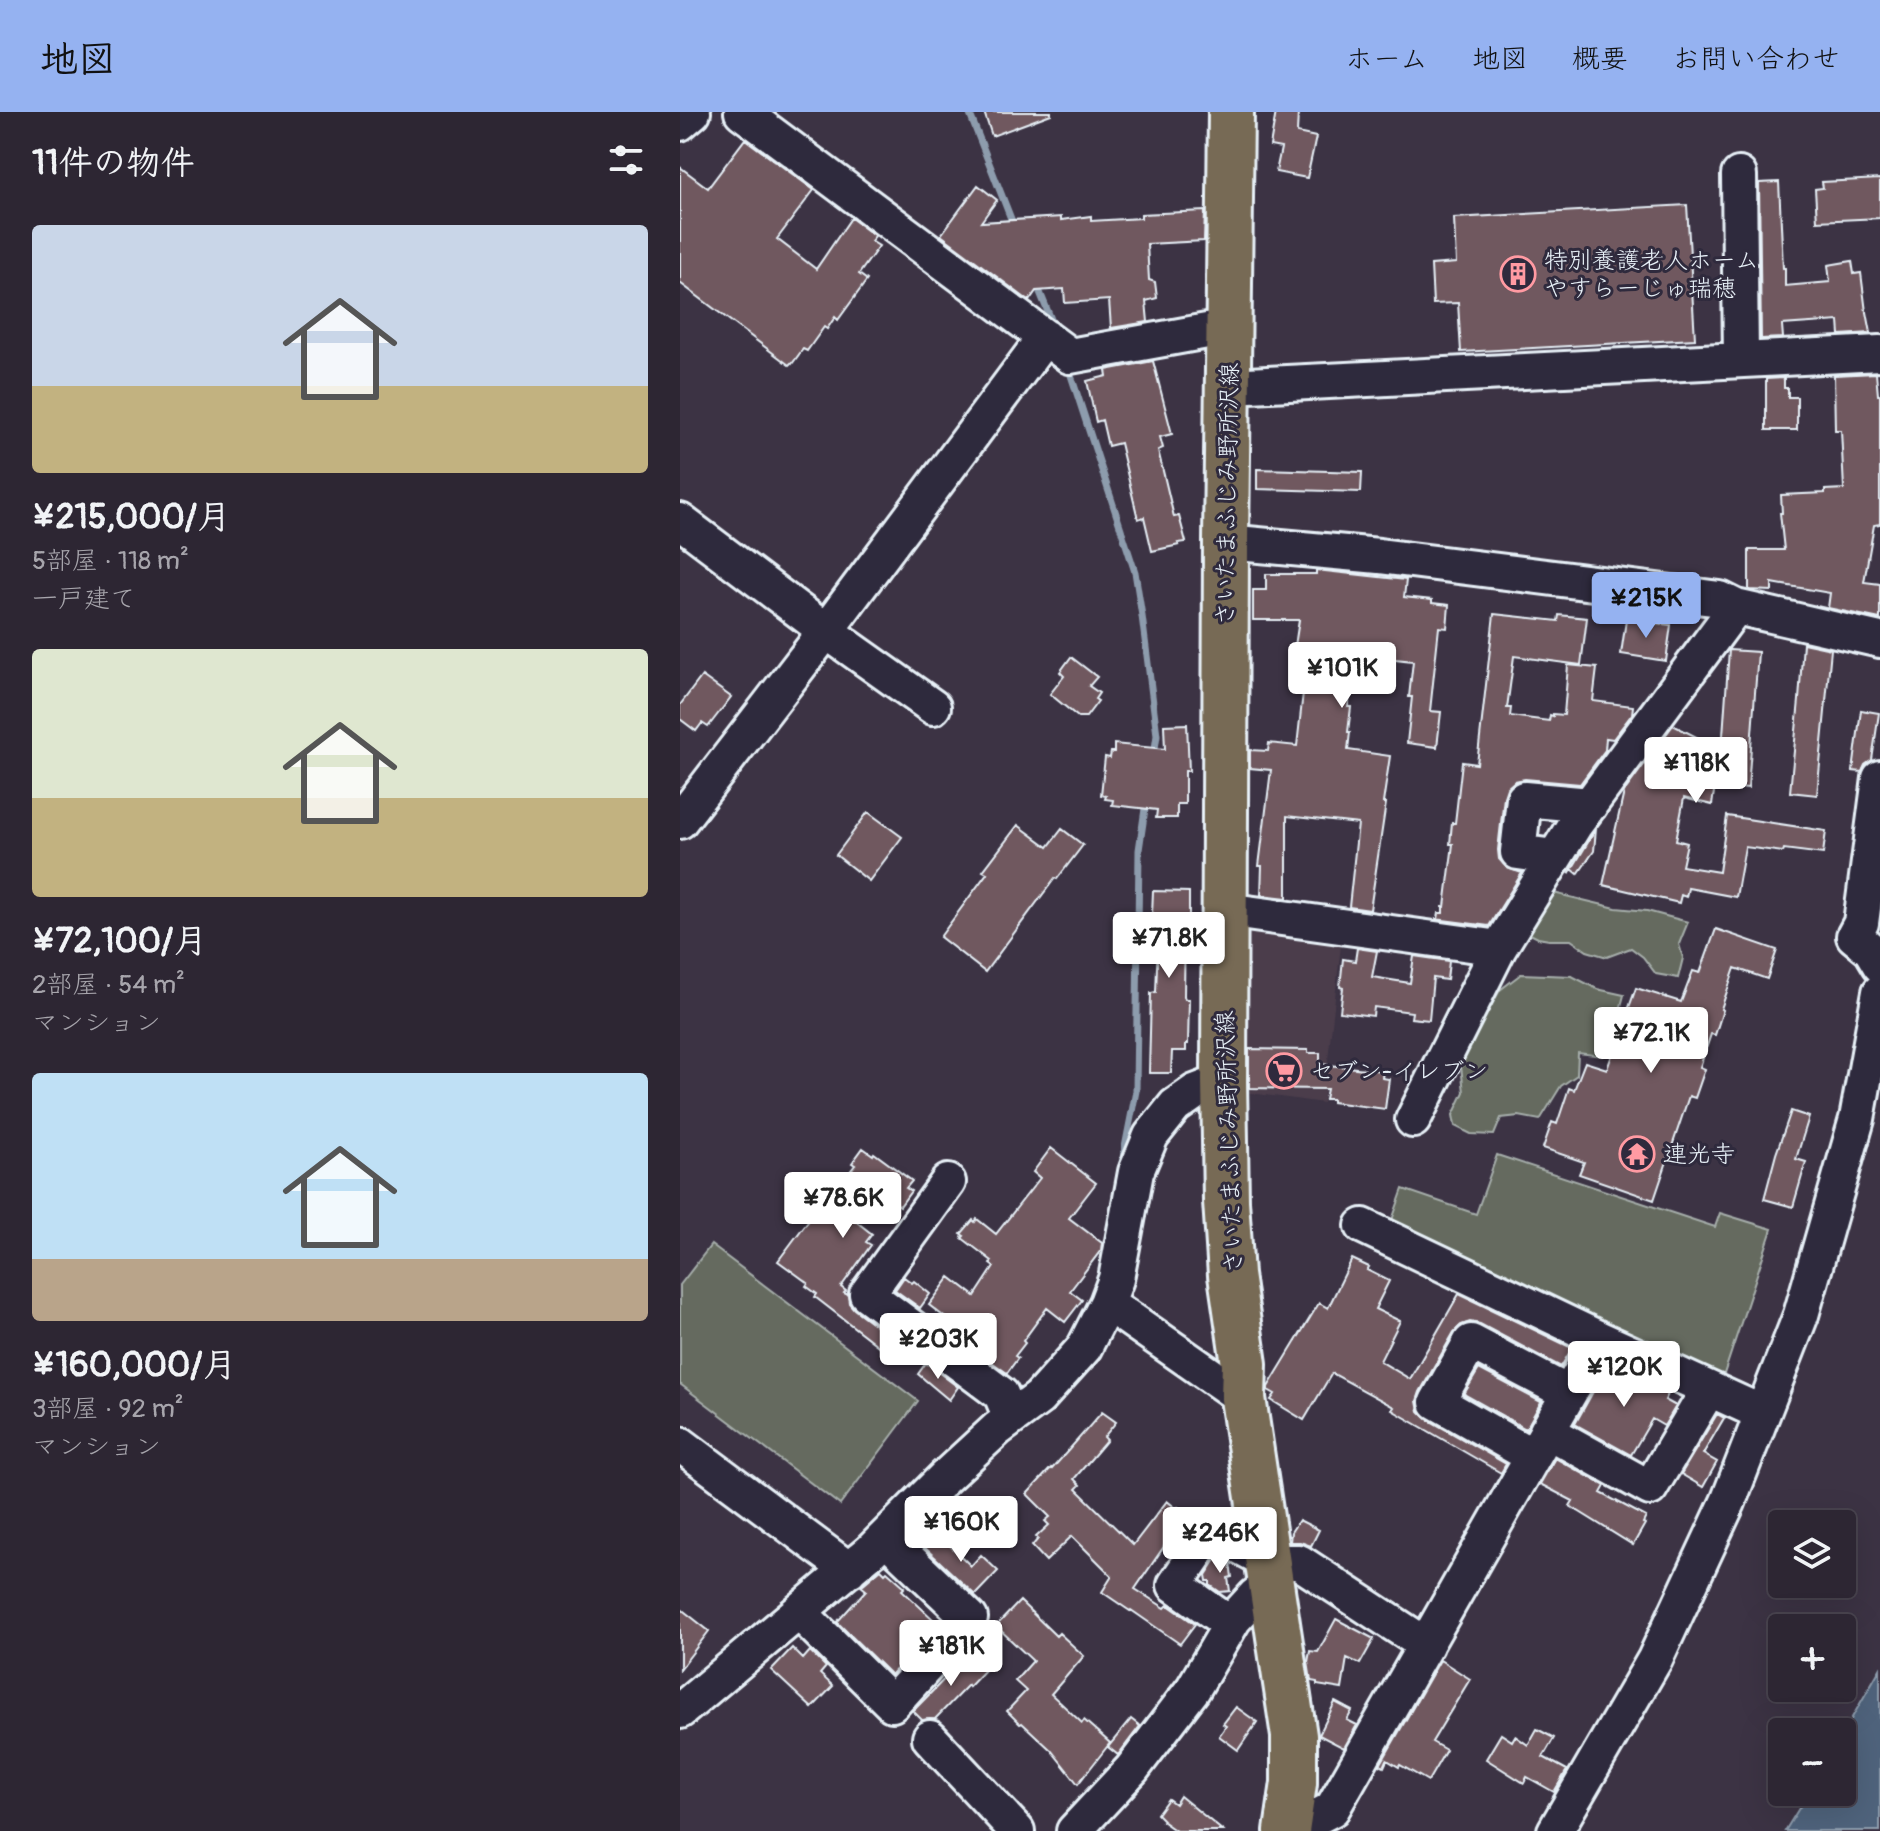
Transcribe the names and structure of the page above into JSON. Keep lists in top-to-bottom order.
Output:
{
  "streets": {
    "main road": ["さいたまふじみ野所沢線"]
  },
  "places": {
    "building": ["特別養護老人ホーム やすらーじゅ瑞穂"],
    "supermarket": ["セブン-イレブン"],
    "temple": ["連光寺"]
  },
  "page": {
    "header": "地図",
    "nav": [
      "ホーム",
      "地図",
      "概要",
      "お問い合わせ"
    ],
    "heading": "11件の物件",
    "list": [
      {
        "name": "¥215,000/月",
        "note": "5部屋 · 118 m² · 一戸建て"
      },
      {
        "name": "¥72,100/月",
        "note": "2部屋 · 54 m² · マンション"
      },
      {
        "name": "¥160,000/月",
        "note": "3部屋 · 92 m² · マンション"
      }
    ],
    "price": [
      "¥215K",
      "¥101K",
      "¥118K",
      "¥71.8K",
      "¥72.1K",
      "¥78.6K",
      "¥203K",
      "¥120K",
      "¥160K",
      "¥246K",
      "¥181K"
    ],
    "map_buttons": ["+", "−"]
  }
}
